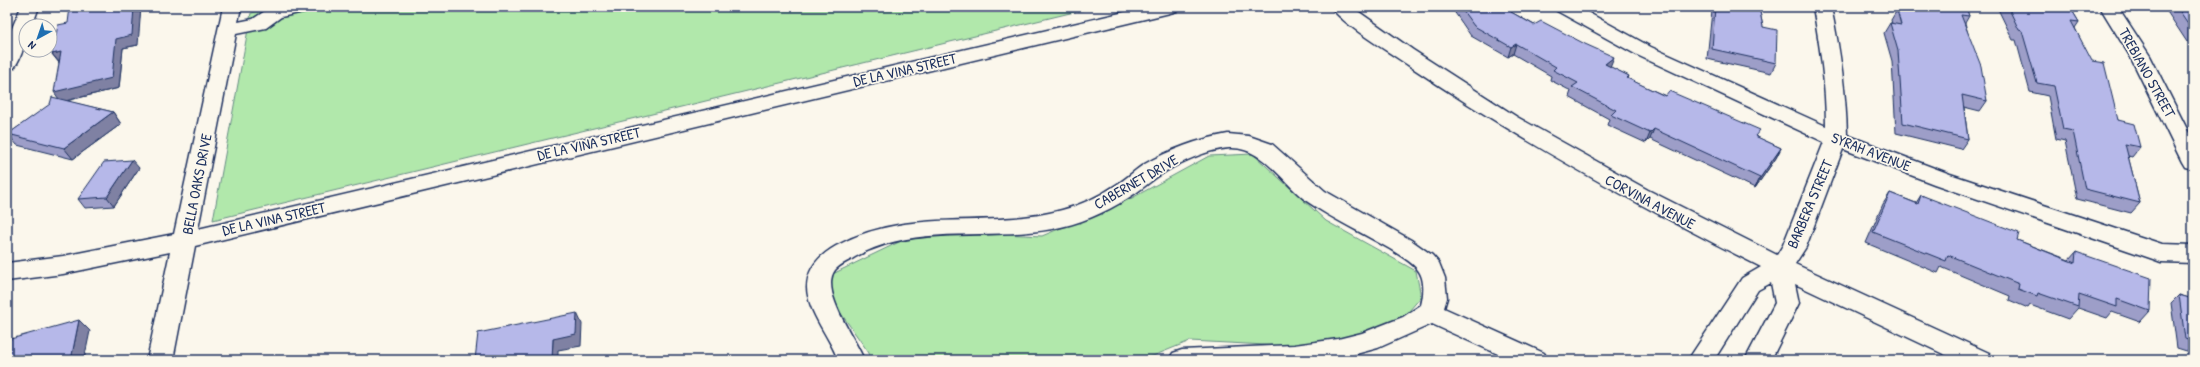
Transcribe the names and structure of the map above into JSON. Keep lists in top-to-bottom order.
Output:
{
  "streets": {
    "street": [
      "DE LA VINA STREET",
      "TREBIANO STREET",
      "SYRAH AVENUE",
      "CABERNET DRIVE",
      "BELLA OAKS DRIVE",
      "CORVINA AVENUE",
      "BARBERA STREET"
    ]
  },
  "crossings": [
    ["DE LA VINA STREET", "BELLA OAKS DRIVE"],
    ["SYRAH AVENUE", "BARBERA STREET"],
    ["CORVINA AVENUE", "BARBERA STREET"]
  ],
  "north": "bottom left"
}
